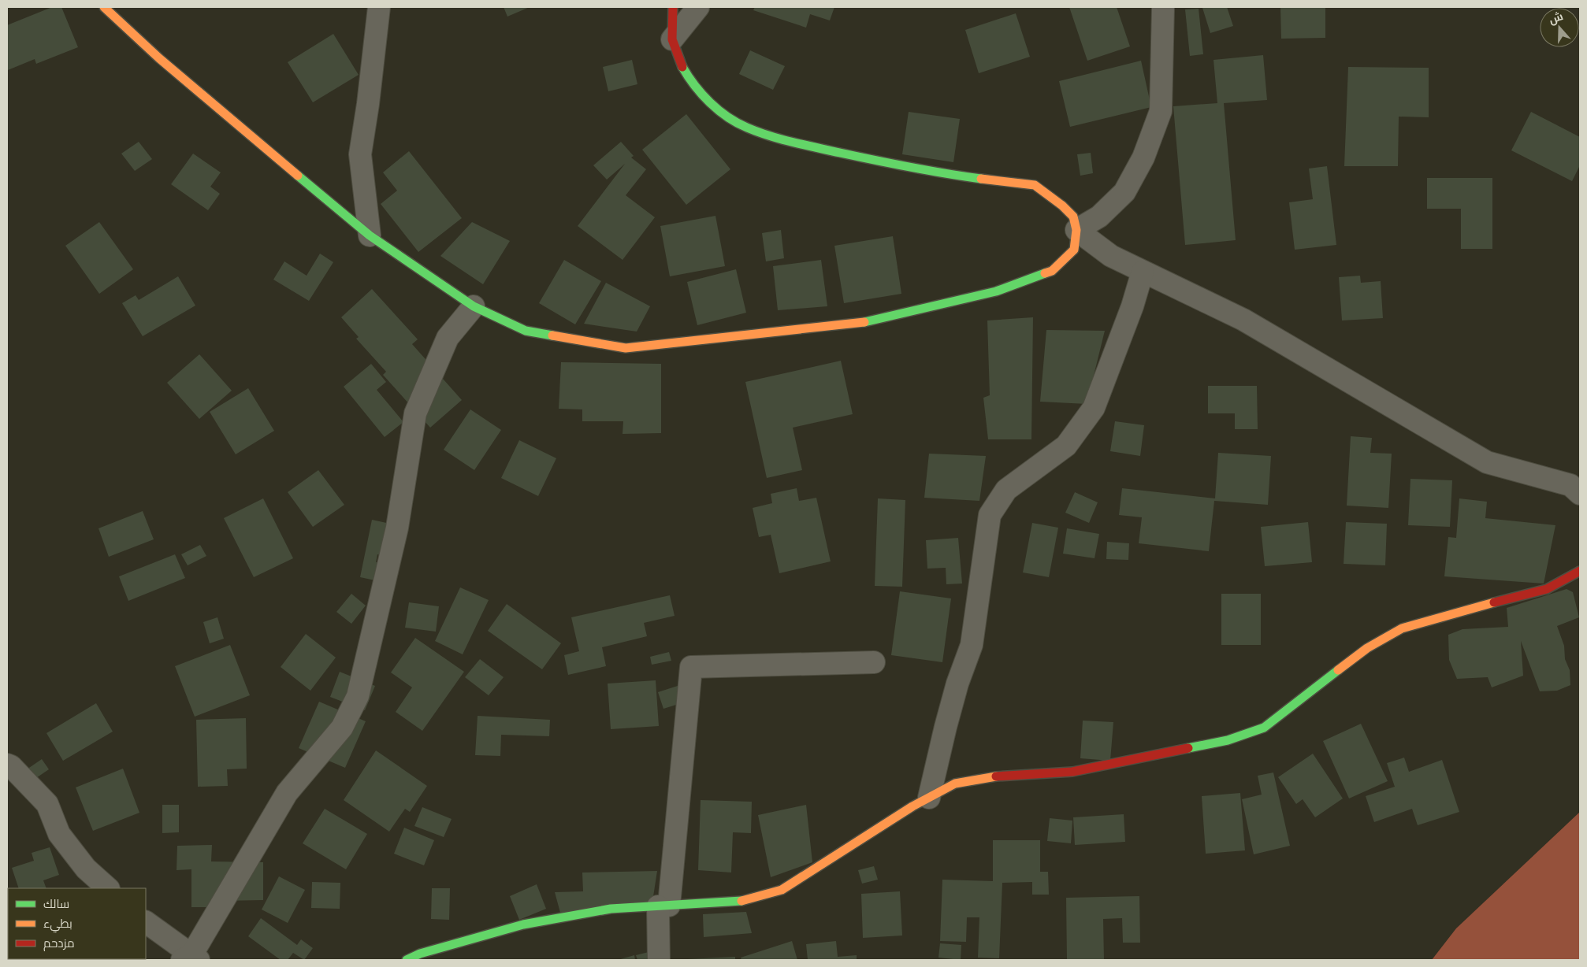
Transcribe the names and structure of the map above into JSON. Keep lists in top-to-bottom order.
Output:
{
  "legend": ["سالك", "بطيء", "مزدحم"],
  "north": "top"
}
